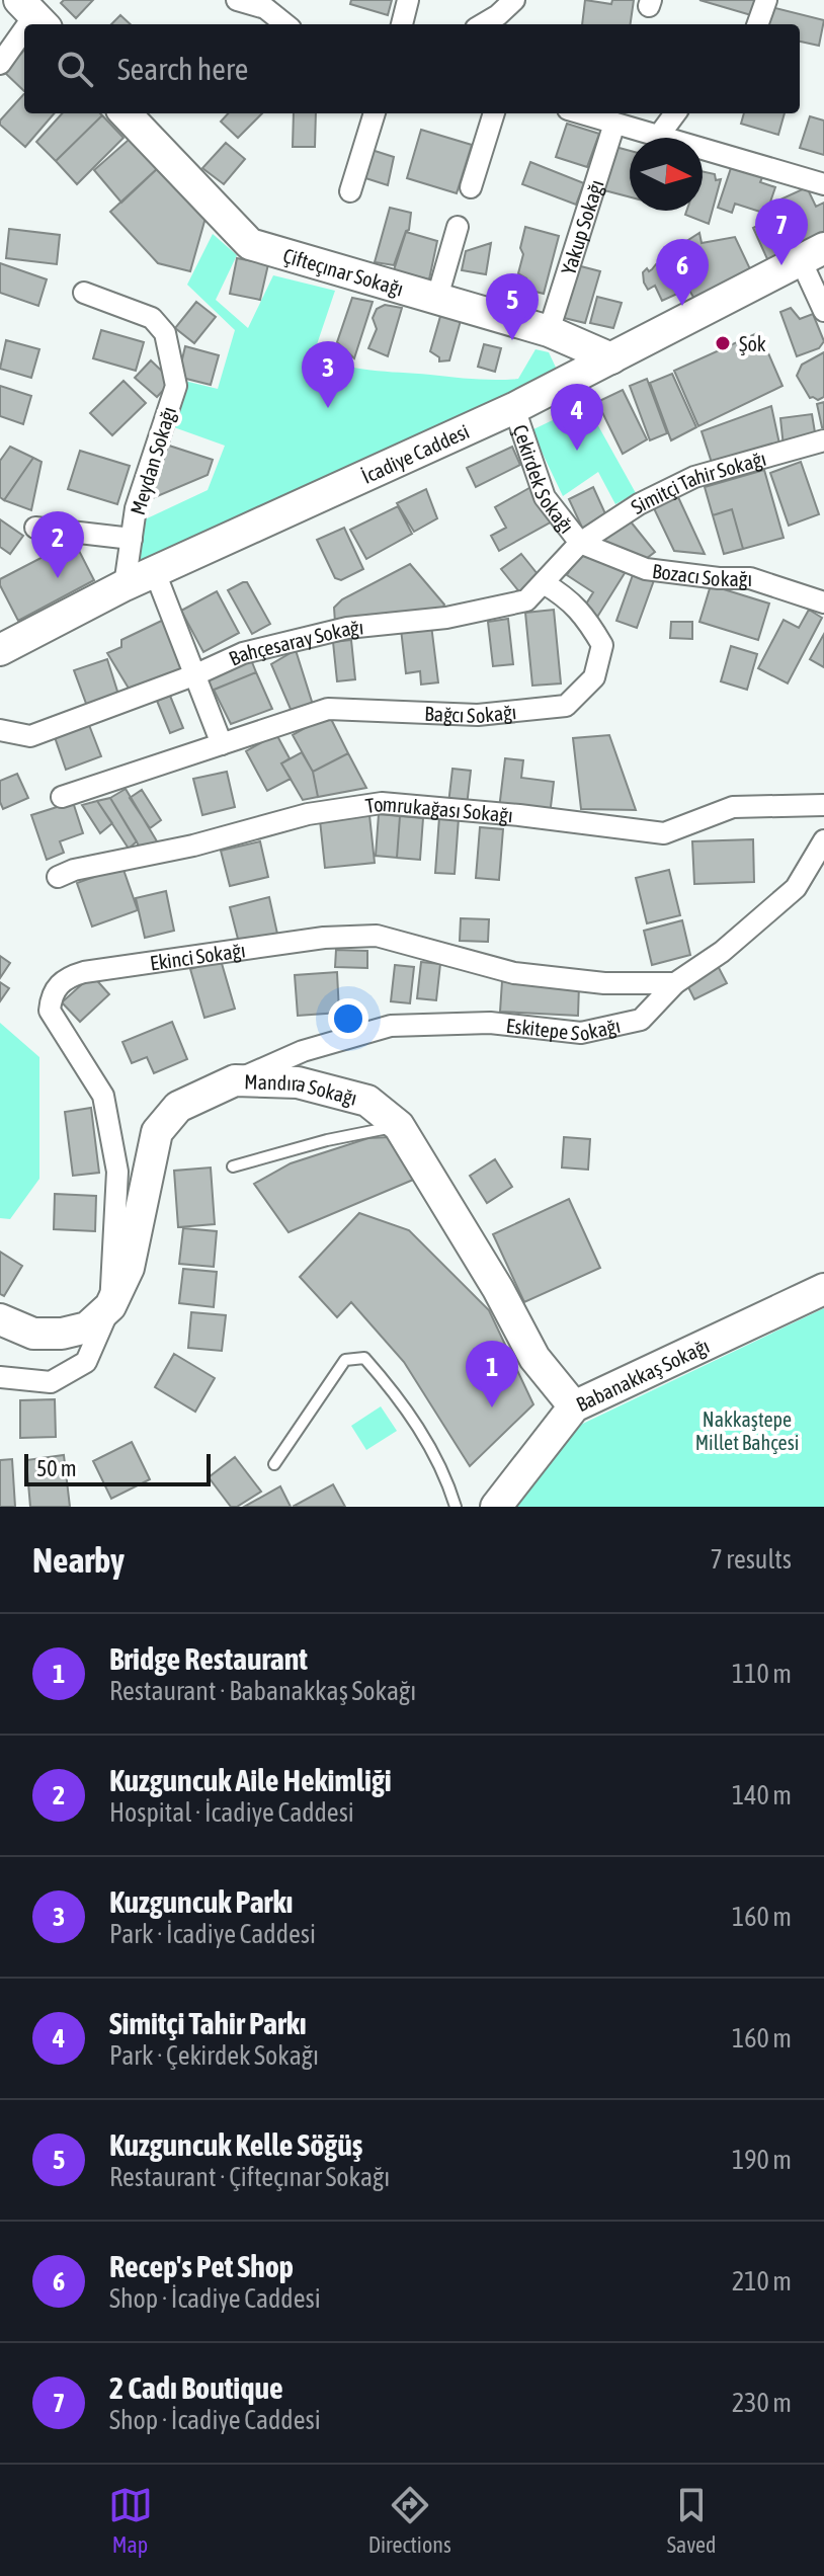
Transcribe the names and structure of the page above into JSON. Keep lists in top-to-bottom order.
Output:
{
  "streets": {
    "street": [
      "Yakup Sokağı",
      "Çifteçınar Sokağı",
      "İcadiye Caddesi",
      "Meydan Sokağı",
      "Çekirdek Sokağı",
      "Simitçi Tahir Sokağı",
      "Bozacı Sokağı",
      "Bahçesaray Sokağı",
      "Bağcı Sokağı",
      "Tomrukağası Sokağı",
      "Ekinci Sokağı",
      "Eskitepe Sokağı",
      "Mandıra Sokağı",
      "Babanakkaş Sokağı"
    ]
  },
  "crossings": [
    ["Yakup Sokağı", "Çifteçınar Sokağı"],
    ["Çifteçınar Sokağı", "İcadiye Caddesi"],
    ["İcadiye Caddesi", "Meydan Sokağı"],
    ["İcadiye Caddesi", "Çekirdek Sokağı"],
    ["Çekirdek Sokağı", "Simitçi Tahir Sokağı"],
    ["Çekirdek Sokağı", "Bozacı Sokağı"],
    ["Çekirdek Sokağı", "Bahçesaray Sokağı"],
    ["Simitçi Tahir Sokağı", "Bozacı Sokağı"],
    ["Simitçi Tahir Sokağı", "Bahçesaray Sokağı"],
    ["Bozacı Sokağı", "Bahçesaray Sokağı"],
    ["Bahçesaray Sokağı", "Bağcı Sokağı"],
    ["Ekinci Sokağı", "Eskitepe Sokağı"],
    ["Ekinci Sokağı", "Mandıra Sokağı"],
    ["Eskitepe Sokağı", "Mandıra Sokağı"],
    ["Mandıra Sokağı", "Babanakkaş Sokağı"]
  ],
  "parks": ["Nakkaştepe Millet Bahçesi"],
  "places": ["Şok"],
  "scale_bar": "50 m",
  "north": "right",
  "page": {
    "search": "Search here",
    "pins": [
      "7",
      "6",
      "5",
      "3",
      "4",
      "2",
      "1"
    ],
    "scale": "50 m",
    "heading": ["Nearby", "7 results"],
    "list": [
      {
        "mark": "1",
        "name": "Bridge Restaurant",
        "note": "Restaurant · Babanakkaş Sokağı",
        "value": "110 m"
      },
      {
        "mark": "2",
        "name": "Kuzguncuk Aile Hekimliği",
        "note": "Hospital · İcadiye Caddesi",
        "value": "140 m"
      },
      {
        "mark": "3",
        "name": "Kuzguncuk Parkı",
        "note": "Park · İcadiye Caddesi",
        "value": "160 m"
      },
      {
        "mark": "4",
        "name": "Simitçi Tahir Parkı",
        "note": "Park · Çekirdek Sokağı",
        "value": "160 m"
      },
      {
        "mark": "5",
        "name": "Kuzguncuk Kelle Söğüş",
        "note": "Restaurant · Çifteçınar Sokağı",
        "value": "190 m"
      },
      {
        "mark": "6",
        "name": "Recep's Pet Shop",
        "note": "Shop · İcadiye Caddesi",
        "value": "210 m"
      },
      {
        "mark": "7",
        "name": "2 Cadı Boutique",
        "note": "Shop · İcadiye Caddesi",
        "value": "230 m"
      }
    ],
    "nav": ["Map", "Directions", "Saved"]
  }
}
